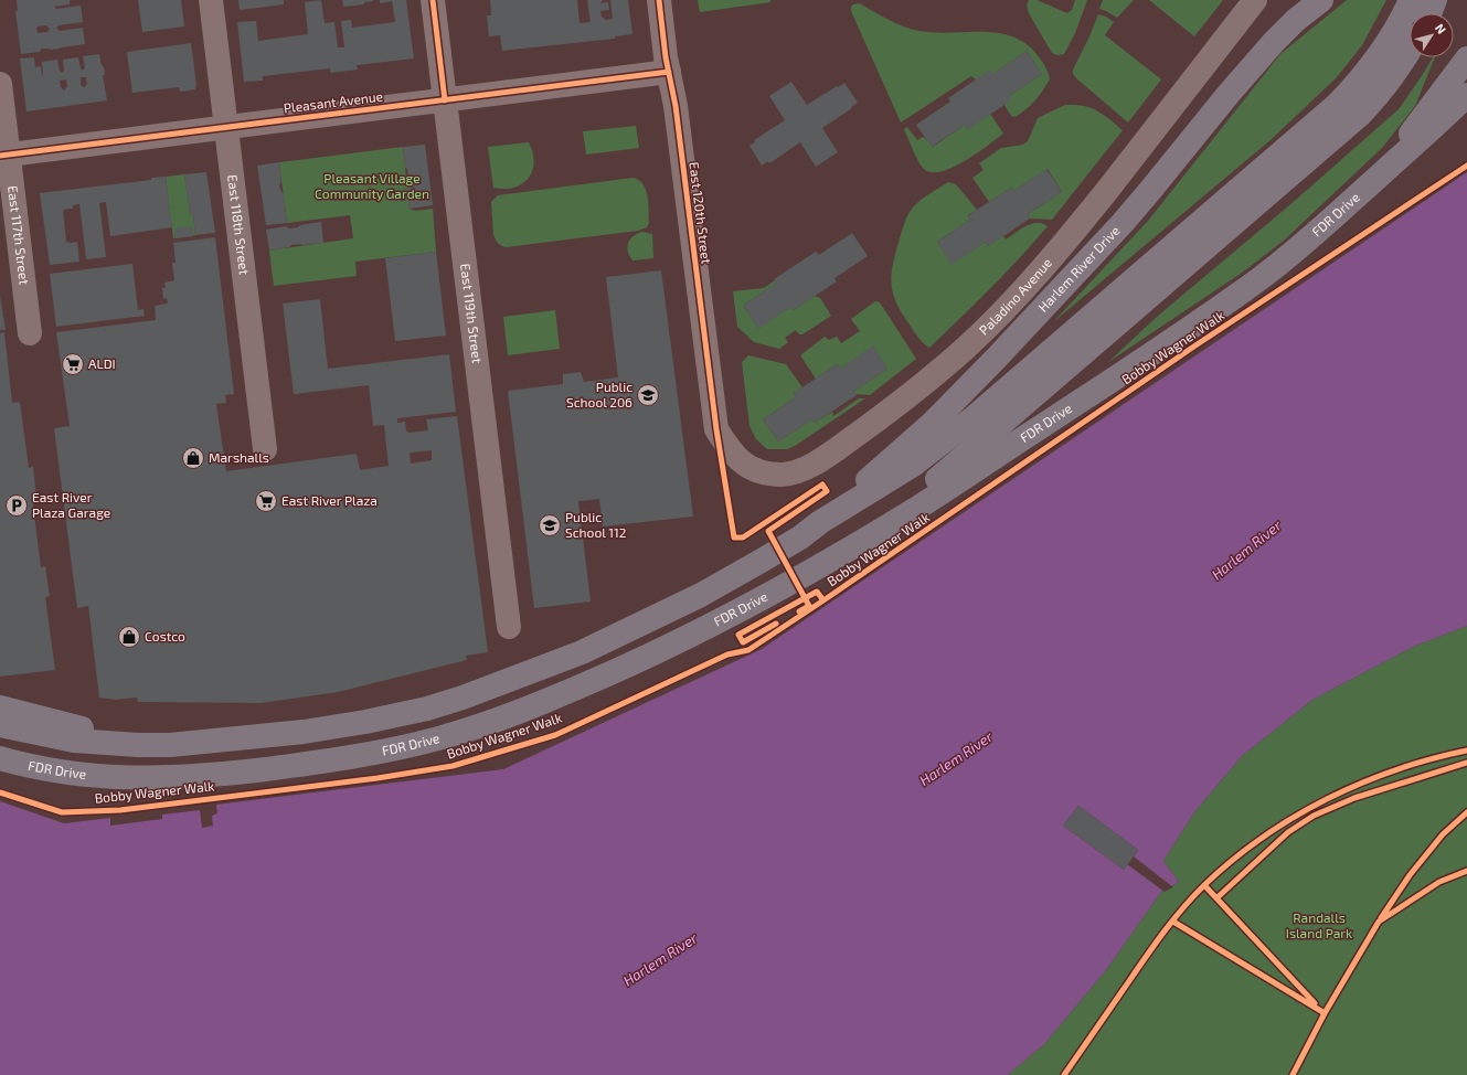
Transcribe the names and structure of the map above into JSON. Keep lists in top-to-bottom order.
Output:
{
  "streets": {
    "highway": ["FDR Drive", "Harlem River Drive"],
    "street": [
      "Pleasant Avenue",
      "East 120th Street",
      "East 118th Street",
      "East 117th Street",
      "Paladino Avenue",
      "East 119th Street"
    ],
    "cycle path": ["Bobby Wagner Walk"]
  },
  "crossings": [
    ["Pleasant Avenue", "East 120th Street"],
    ["Pleasant Avenue", "East 118th Street"],
    ["Pleasant Avenue", "East 117th Street"],
    ["Pleasant Avenue", "East 119th Street"],
    ["East 120th Street", "Paladino Avenue"]
  ],
  "water": ["Harlem River"],
  "parks": ["Pleasant Village Community Garden", "Randalls Island Park"],
  "places": {
    "supermarket": ["ALDI", "East River Plaza"],
    "school or university": ["Public School 206", "Public School 112"],
    "shop": ["Marshalls", "Costco"],
    "parking": ["East River Plaza Garage"]
  },
  "north": "top right"
}
